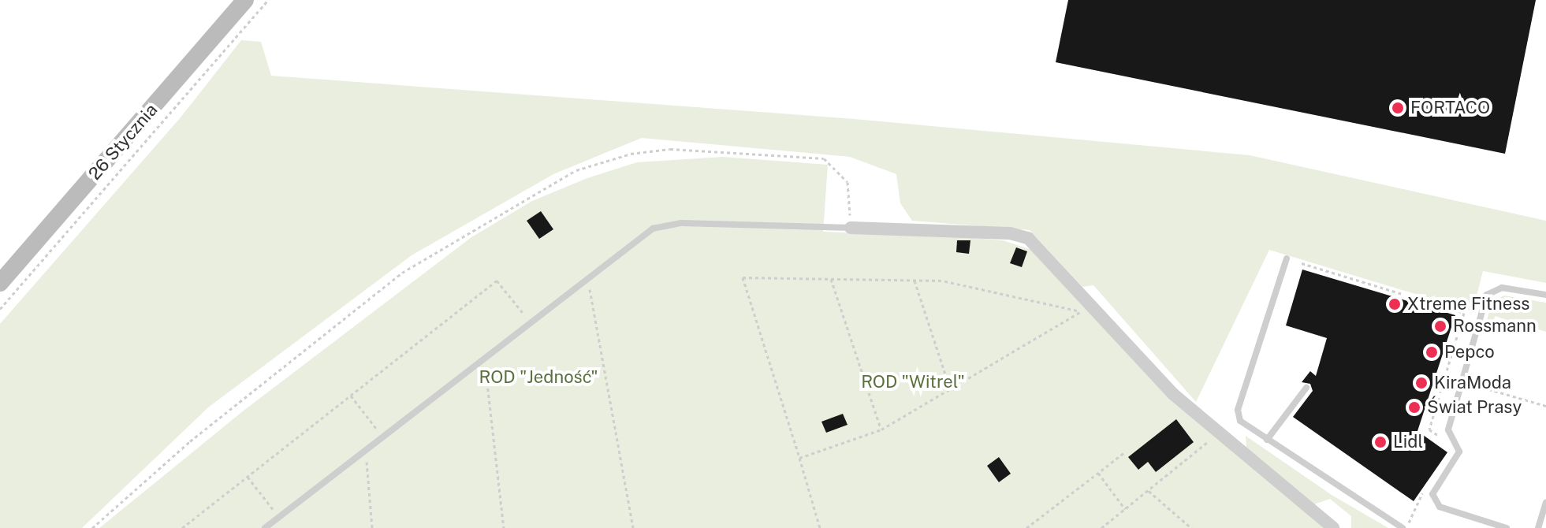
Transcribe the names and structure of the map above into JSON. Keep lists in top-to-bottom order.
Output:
{
  "streets": {
    "street": ["26 Stycznia"]
  },
  "parks": ["ROD \"Jedność\"", "ROD \"Witrel\""],
  "places": [
    "FORTACO",
    "Xtreme Fitness",
    "Rossmann",
    "Pepco",
    "KiraModa",
    "Świat Prasy",
    "Lidl"
  ]
}
